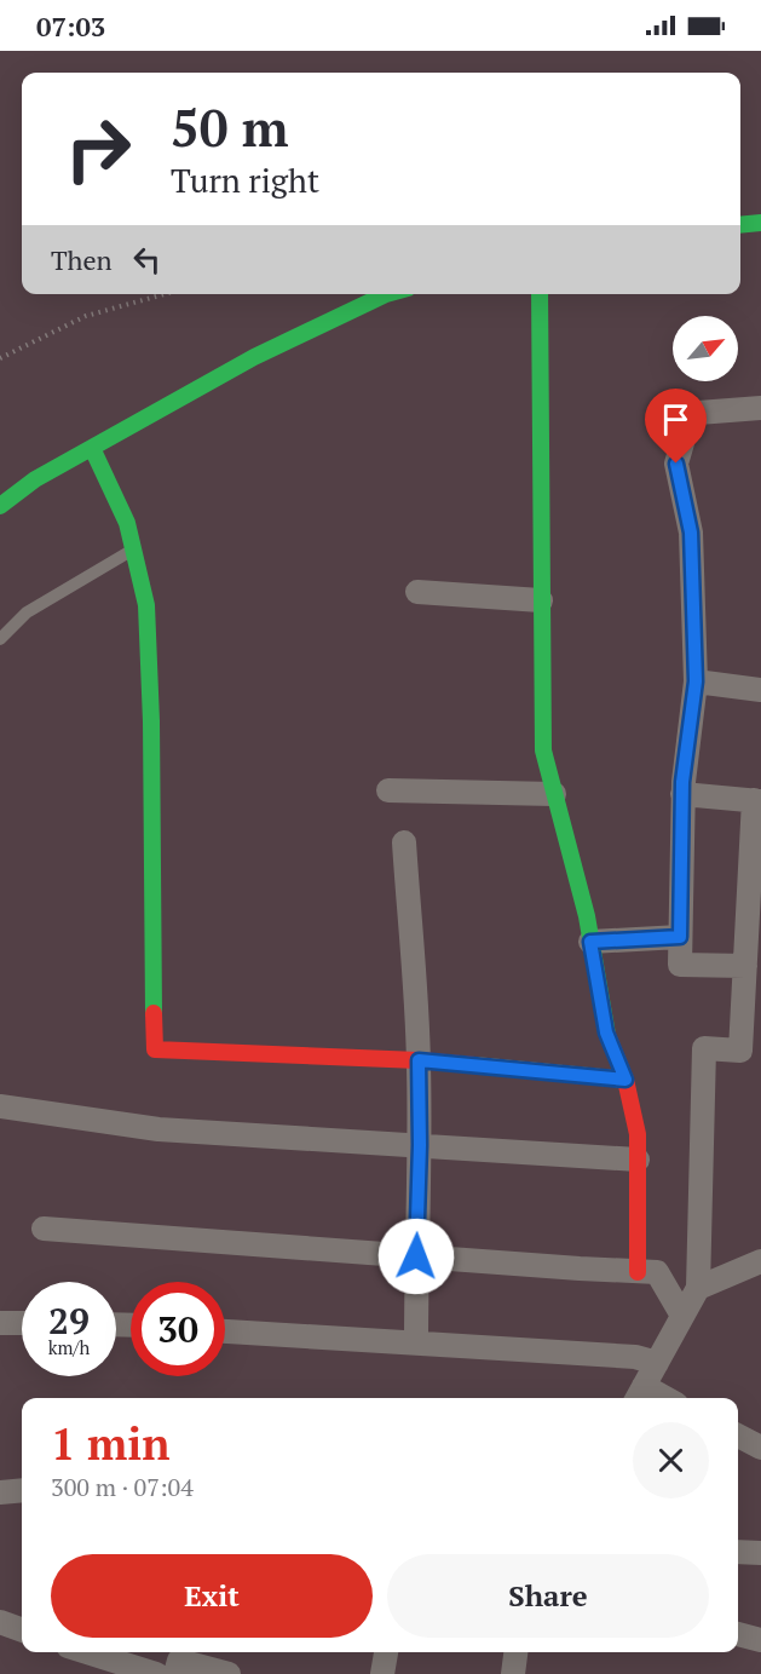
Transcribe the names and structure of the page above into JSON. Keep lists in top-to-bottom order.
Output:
{
  "north": "top right",
  "page": {
    "status": "07:03",
    "turn": ["50 m", "Turn right"],
    "then": "Then",
    "speed": "29 km/h",
    "limit": "30",
    "heading": ["1 min", "300 m · 07:04"],
    "buttons": ["Exit", "Share"]
  }
}
